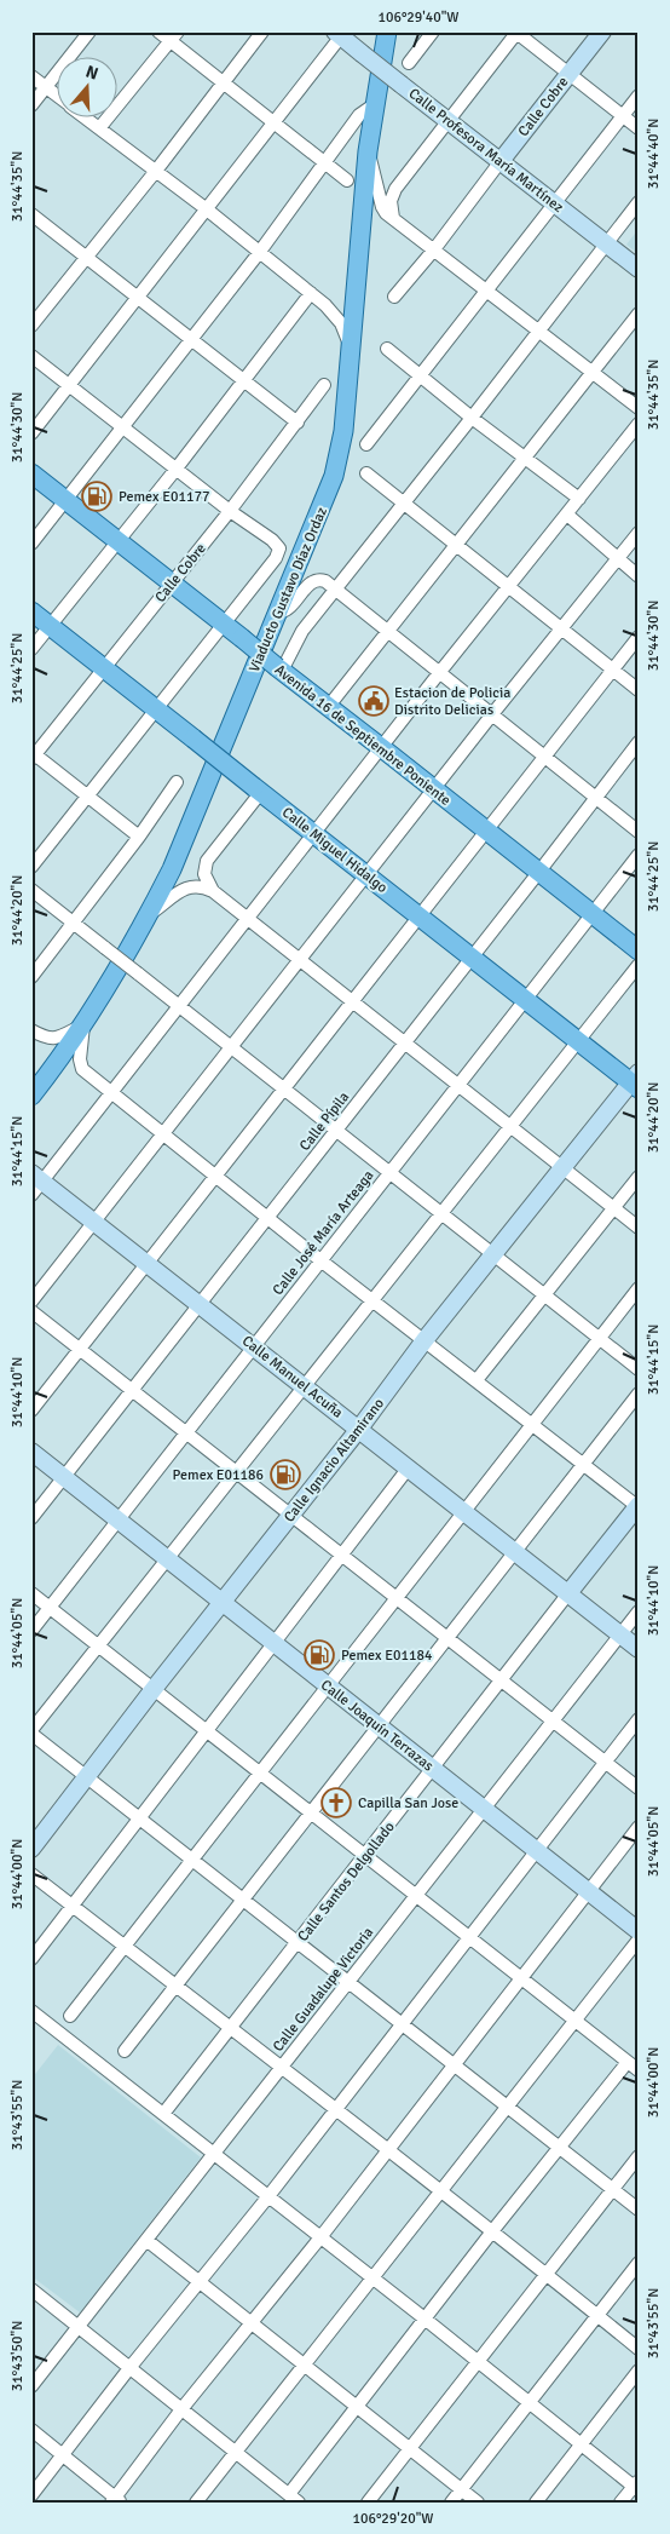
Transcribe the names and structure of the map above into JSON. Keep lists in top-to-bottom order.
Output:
{
  "streets": {
    "main road": ["Viaducto Gustavo Díaz Ordaz", "Avenida 16 de Septiembre Poniente", "Calle Miguel Hidalgo"],
    "street": [
      "Calle Cobre",
      "Calle Profesora María Martínez",
      "Calle Pípila",
      "Calle José María Arteaga",
      "Calle Manuel Acuña",
      "Calle Ignacio Altamirano",
      "Calle Joaquín Terrazas",
      "Calle Santos Delgollado",
      "Calle Guadalupe Victoria"
    ]
  },
  "crossings": [
    ["Calle Cobre", "Calle Profesora María Martínez"],
    ["Calle Cobre", "Avenida 16 de Septiembre Poniente"],
    ["Calle Cobre", "Calle Miguel Hidalgo"],
    ["Avenida 16 de Septiembre Poniente", "Calle Pípila"],
    ["Avenida 16 de Septiembre Poniente", "Calle José María Arteaga"],
    ["Calle Miguel Hidalgo", "Calle Pípila"],
    ["Calle Miguel Hidalgo", "Calle José María Arteaga"],
    ["Calle Miguel Hidalgo", "Calle Ignacio Altamirano"],
    ["Calle Pípila", "Calle Manuel Acuña"],
    ["Calle Pípila", "Calle Joaquín Terrazas"],
    ["Calle José María Arteaga", "Calle Manuel Acuña"],
    ["Calle José María Arteaga", "Calle Joaquín Terrazas"],
    ["Calle Manuel Acuña", "Calle Ignacio Altamirano"],
    ["Calle Manuel Acuña", "Calle Santos Delgollado"],
    ["Calle Manuel Acuña", "Calle Guadalupe Victoria"],
    ["Calle Ignacio Altamirano", "Calle Joaquín Terrazas"],
    ["Calle Joaquín Terrazas", "Calle Santos Delgollado"],
    ["Calle Joaquín Terrazas", "Calle Guadalupe Victoria"]
  ],
  "places": {
    "fuel station": ["Pemex E01177", "Pemex E01186", "Pemex E01184"],
    "public building": ["Estacion de Policia Distrito Delicias"],
    "church": ["Capilla San Jose"]
  },
  "north": "top",
  "coordinates": [
    "106°29'40\"W",
    "31°44'40\"N",
    "31°44'35\"N",
    "31°44'30\"N",
    "31°44'25\"N",
    "31°44'20\"N",
    "31°44'15\"N",
    "31°44'10\"N",
    "31°44'05\"N",
    "31°44'00\"N",
    "31°43'55\"N",
    "31°43'50\"N",
    "106°29'20\"W"
  ]
}
